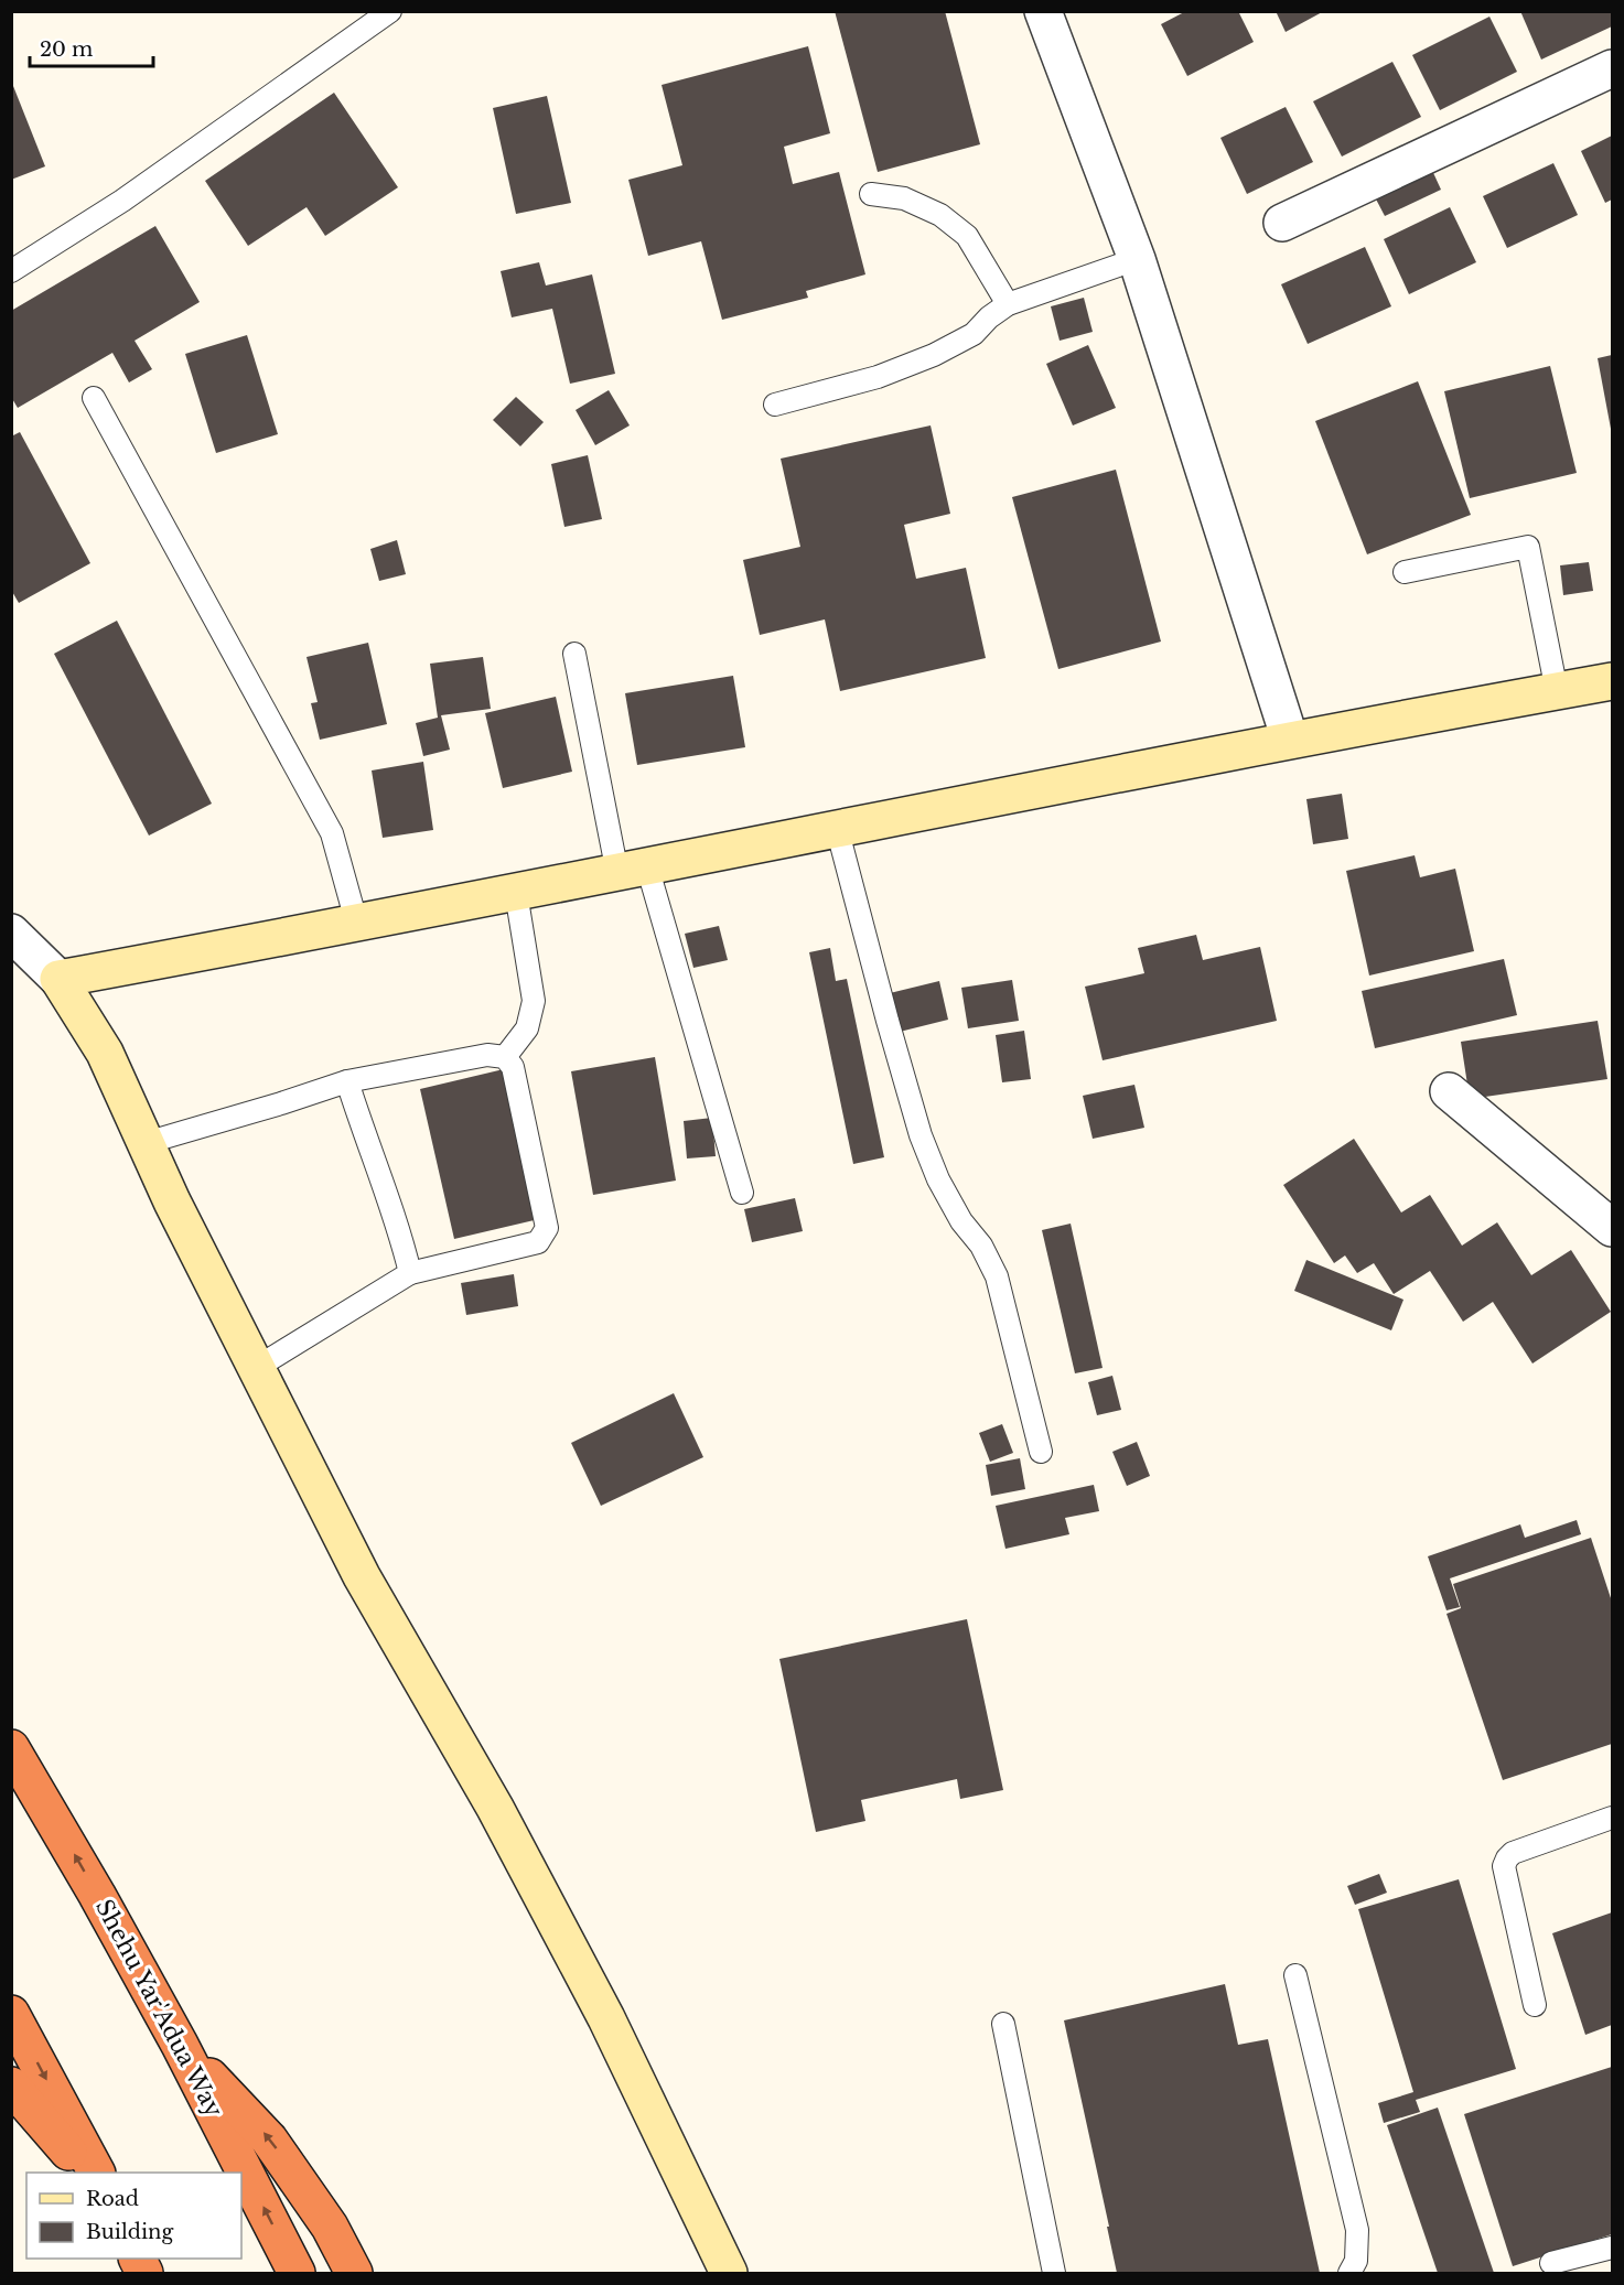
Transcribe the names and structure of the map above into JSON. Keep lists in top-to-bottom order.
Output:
{
  "streets": {
    "highway": ["Shehu Yar'Adua Way"]
  },
  "legend": ["Road", "Building"],
  "scale_bar": "20 m"
}
